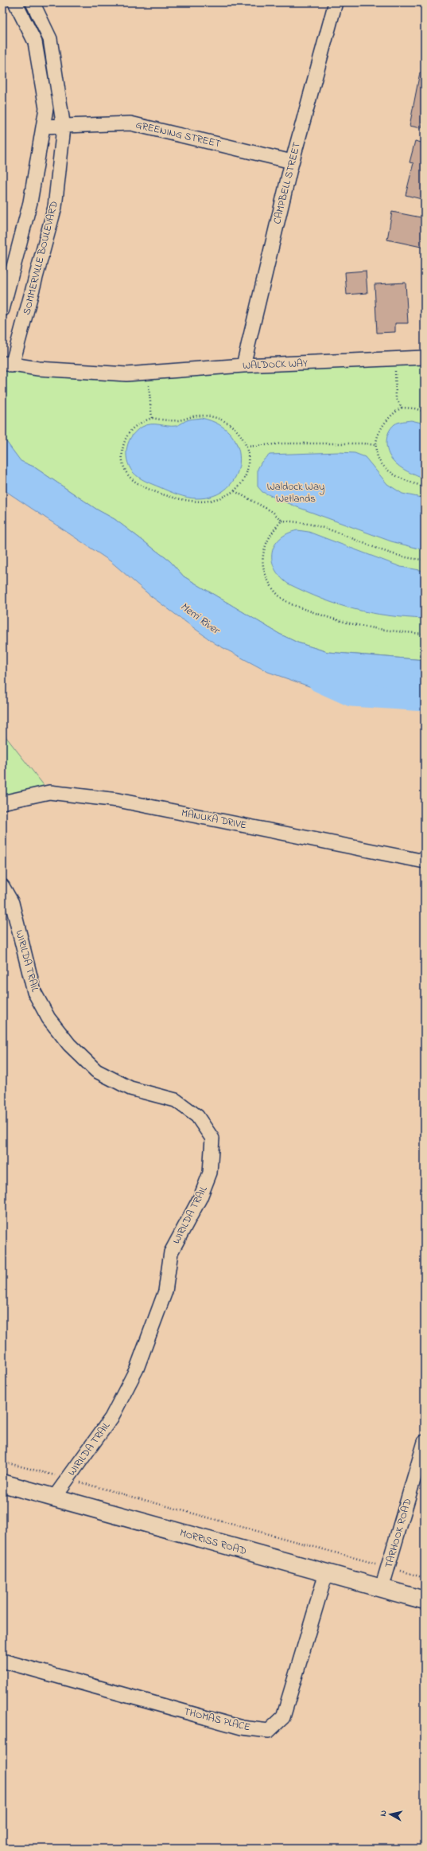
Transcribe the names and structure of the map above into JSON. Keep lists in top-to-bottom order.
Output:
{
  "streets": {
    "street": [
      "GREENING STREET",
      "CAMPBELL STREET",
      "SOMMERVILLE BOULEVARD",
      "WALDOCK WAY",
      "MANUKA DRIVE",
      "WIRILDA TRAIL",
      "TARHOOK ROAD",
      "MORRISS ROAD",
      "THOMAS PLACE"
    ]
  },
  "crossings": [
    ["GREENING STREET", "CAMPBELL STREET"],
    ["GREENING STREET", "SOMMERVILLE BOULEVARD"],
    ["CAMPBELL STREET", "WALDOCK WAY"],
    ["SOMMERVILLE BOULEVARD", "WALDOCK WAY"],
    ["WIRILDA TRAIL", "MORRISS ROAD"],
    ["TARHOOK ROAD", "MORRISS ROAD"],
    ["MORRISS ROAD", "THOMAS PLACE"]
  ],
  "water": ["Merri River"],
  "parks": ["Waldock Way Wetlands"],
  "north": "left"
}
